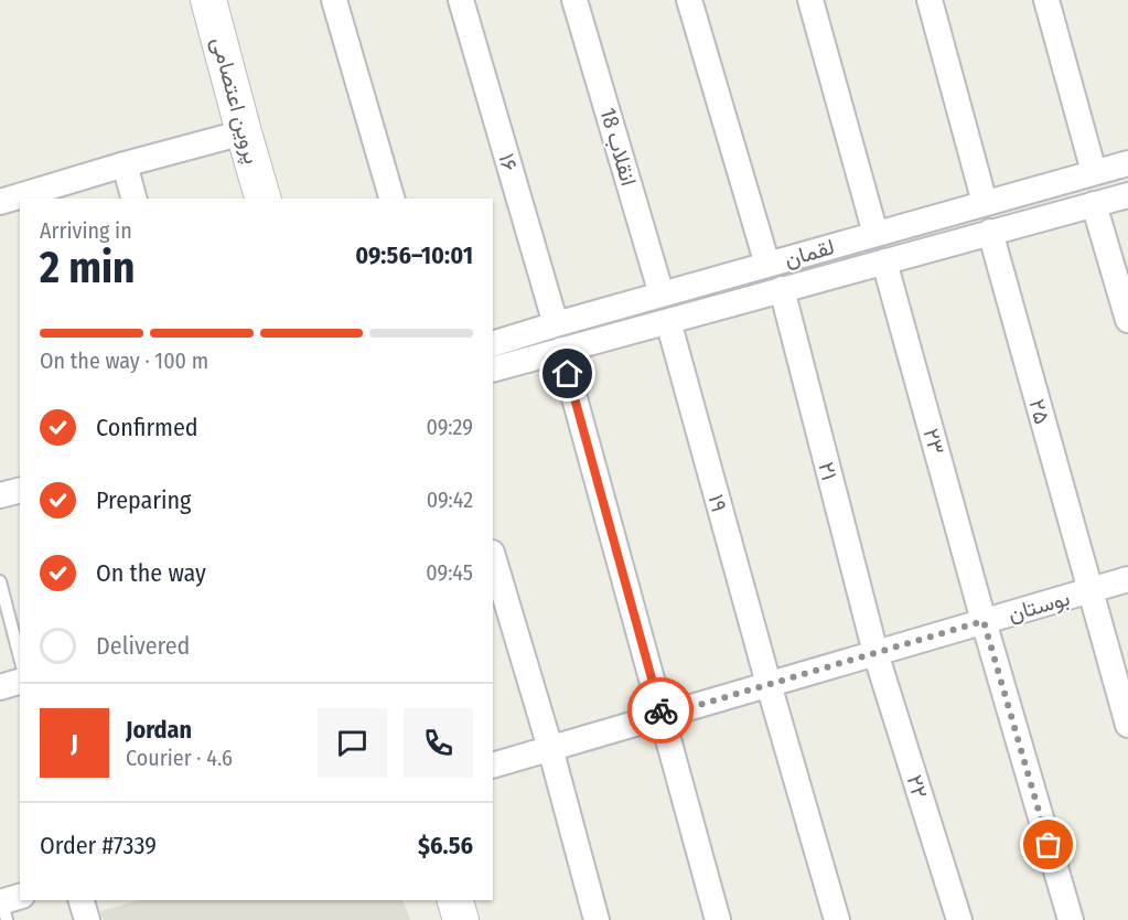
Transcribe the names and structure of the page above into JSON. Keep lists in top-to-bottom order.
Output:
{
  "streets": {
    "street": [
      "پروین اعتصامی",
      "انقلاب 18",
      "۱۶",
      "لقمان",
      "۲۵",
      "۲۳",
      "۲۱",
      "۱۹",
      "بوستان",
      "۲۲"
    ]
  },
  "crossings": [
    ["انقلاب 18", "لقمان"],
    ["۱۶", "لقمان"],
    ["لقمان", "۲۵"],
    ["لقمان", "۲۳"],
    ["لقمان", "۲۱"],
    ["لقمان", "۱۹"],
    ["۲۵", "بوستان"],
    ["۲۳", "بوستان"],
    ["۲۱", "بوستان"],
    ["۲۱", "۲۲"],
    ["۱۹", "بوستان"],
    ["بوستان", "۲۲"]
  ],
  "page": {
    "heading": ["2 min", "Arriving in", "09:56–10:01"],
    "panel": [
      "Jordan",
      "Courier · 4.6",
      "Order #7339",
      "$6.56"
    ],
    "bar": "On the way · 100 m",
    "list": [
      ["Confirmed", "09:29"],
      ["Preparing", "09:42"],
      ["On the way", "09:45"],
      "Delivered"
    ],
    "round": "J"
  }
}
